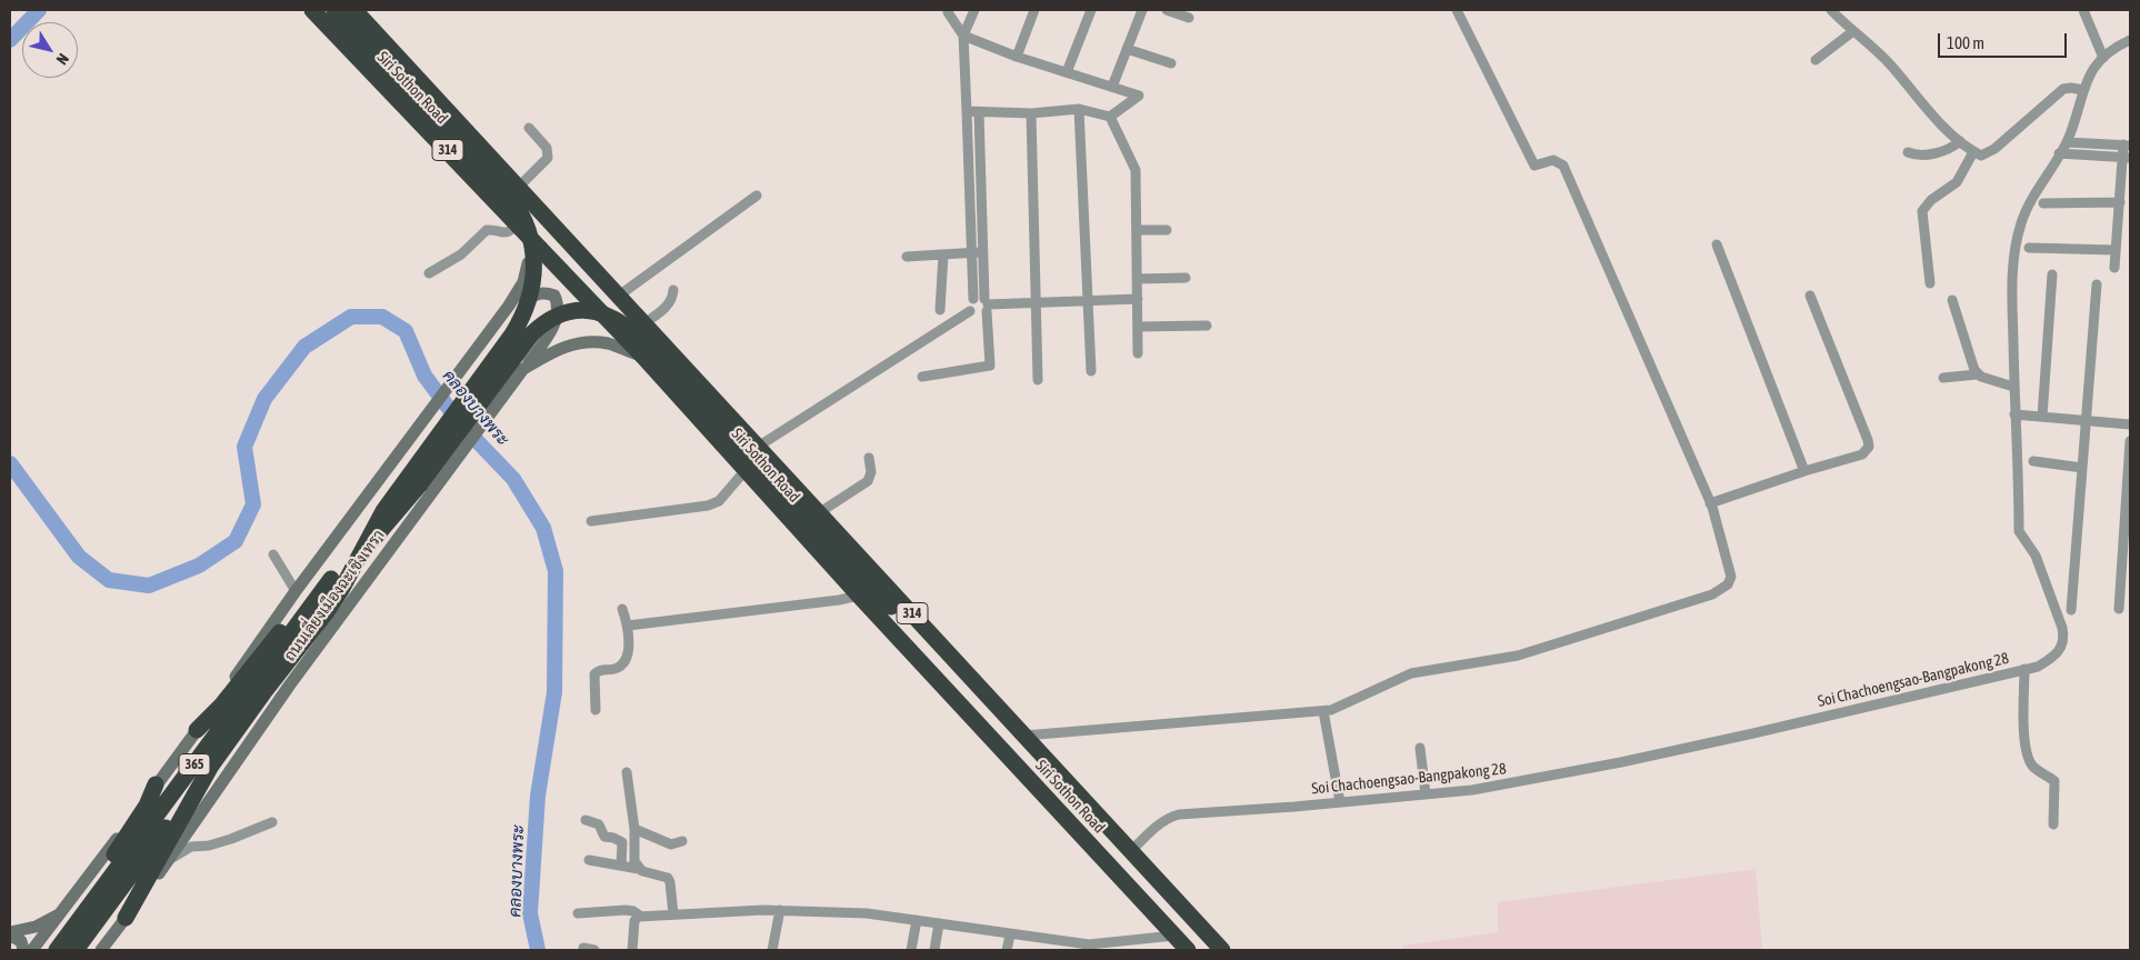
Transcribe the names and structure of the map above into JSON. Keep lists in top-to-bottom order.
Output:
{
  "streets": {
    "highway": [
      "Siri Sothon Road",
      "314",
      "ถนนเลี่ยงเมืองฉะเชิงเทรา",
      "365"
    ],
    "street": ["Soi Chachoengsao-Bangpakong 28"]
  },
  "crossings": [
    ["Siri Sothon Road", "ถนนเลี่ยงเมืองฉะเชิงเทรา"],
    ["Siri Sothon Road", "Soi Chachoengsao-Bangpakong 28"],
    ["Siri Sothon Road", "365"]
  ],
  "water": ["คลองบางพระ"],
  "scale_bar": "100 m",
  "north": "bottom right"
}
